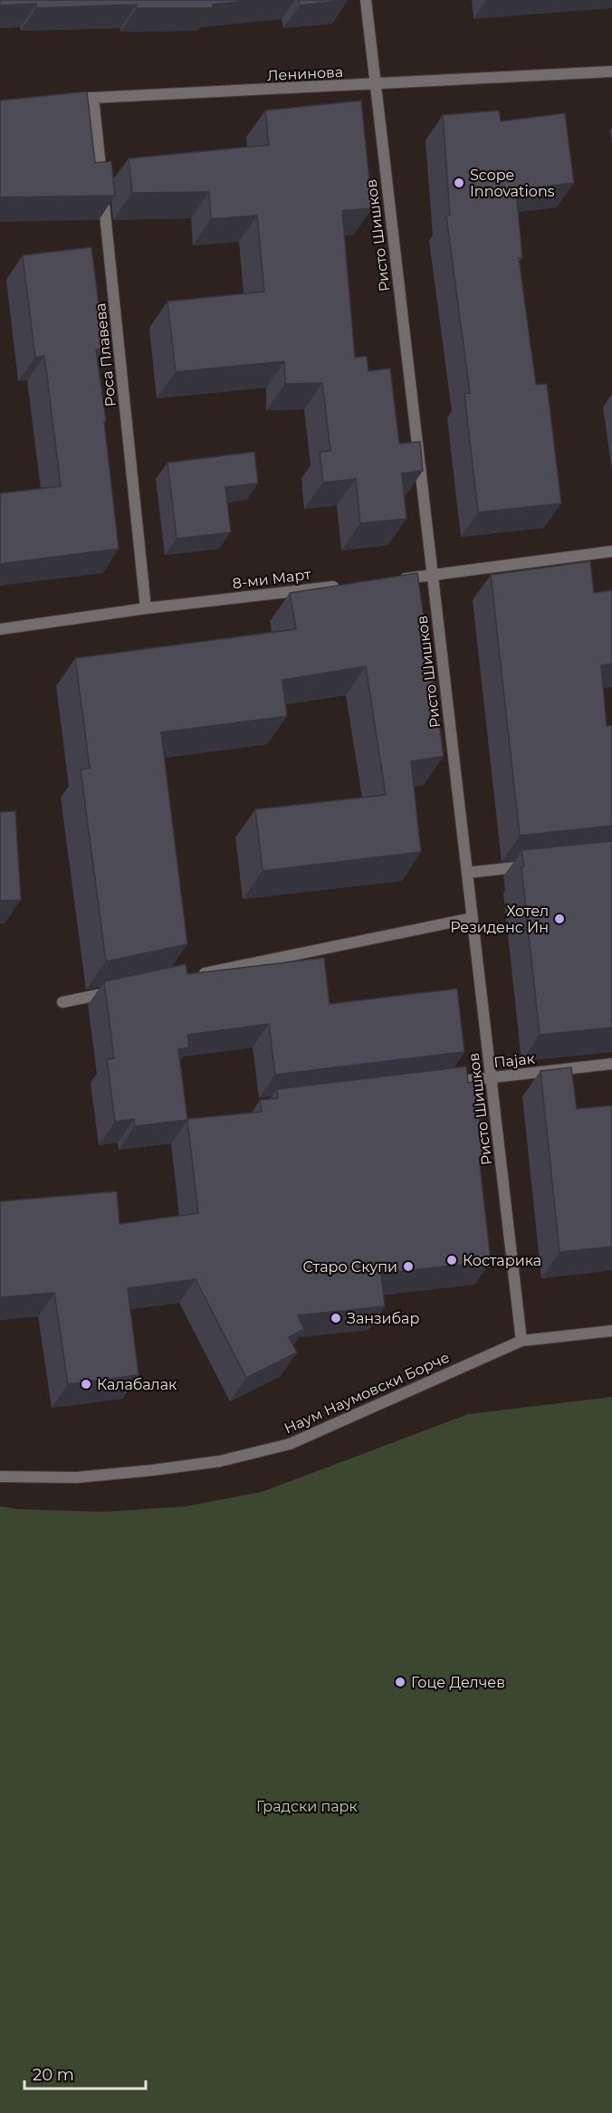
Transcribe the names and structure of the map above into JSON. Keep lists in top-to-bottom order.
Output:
{
  "streets": {
    "street": [
      "Ленинова",
      "Ристо Шишков",
      "Роса Плавева",
      "8-ми Март",
      "Пајак",
      "Наум Наумовски Борче"
    ]
  },
  "crossings": [
    ["Ленинова", "Ристо Шишков"],
    ["Ленинова", "Роса Плавева"],
    ["Ристо Шишков", "Пајак"],
    ["Ристо Шишков", "Наум Наумовски Борче"],
    ["Роса Плавева", "8-ми Март"]
  ],
  "parks": ["Градски парк"],
  "places": [
    "Scope Innovations",
    "Хотел Резиденс Ин",
    "Костарика",
    "Старо Скупи",
    "Занзибар",
    "Калабалак",
    "Гоце Делчев"
  ],
  "scale_bar": "20 m"
}
